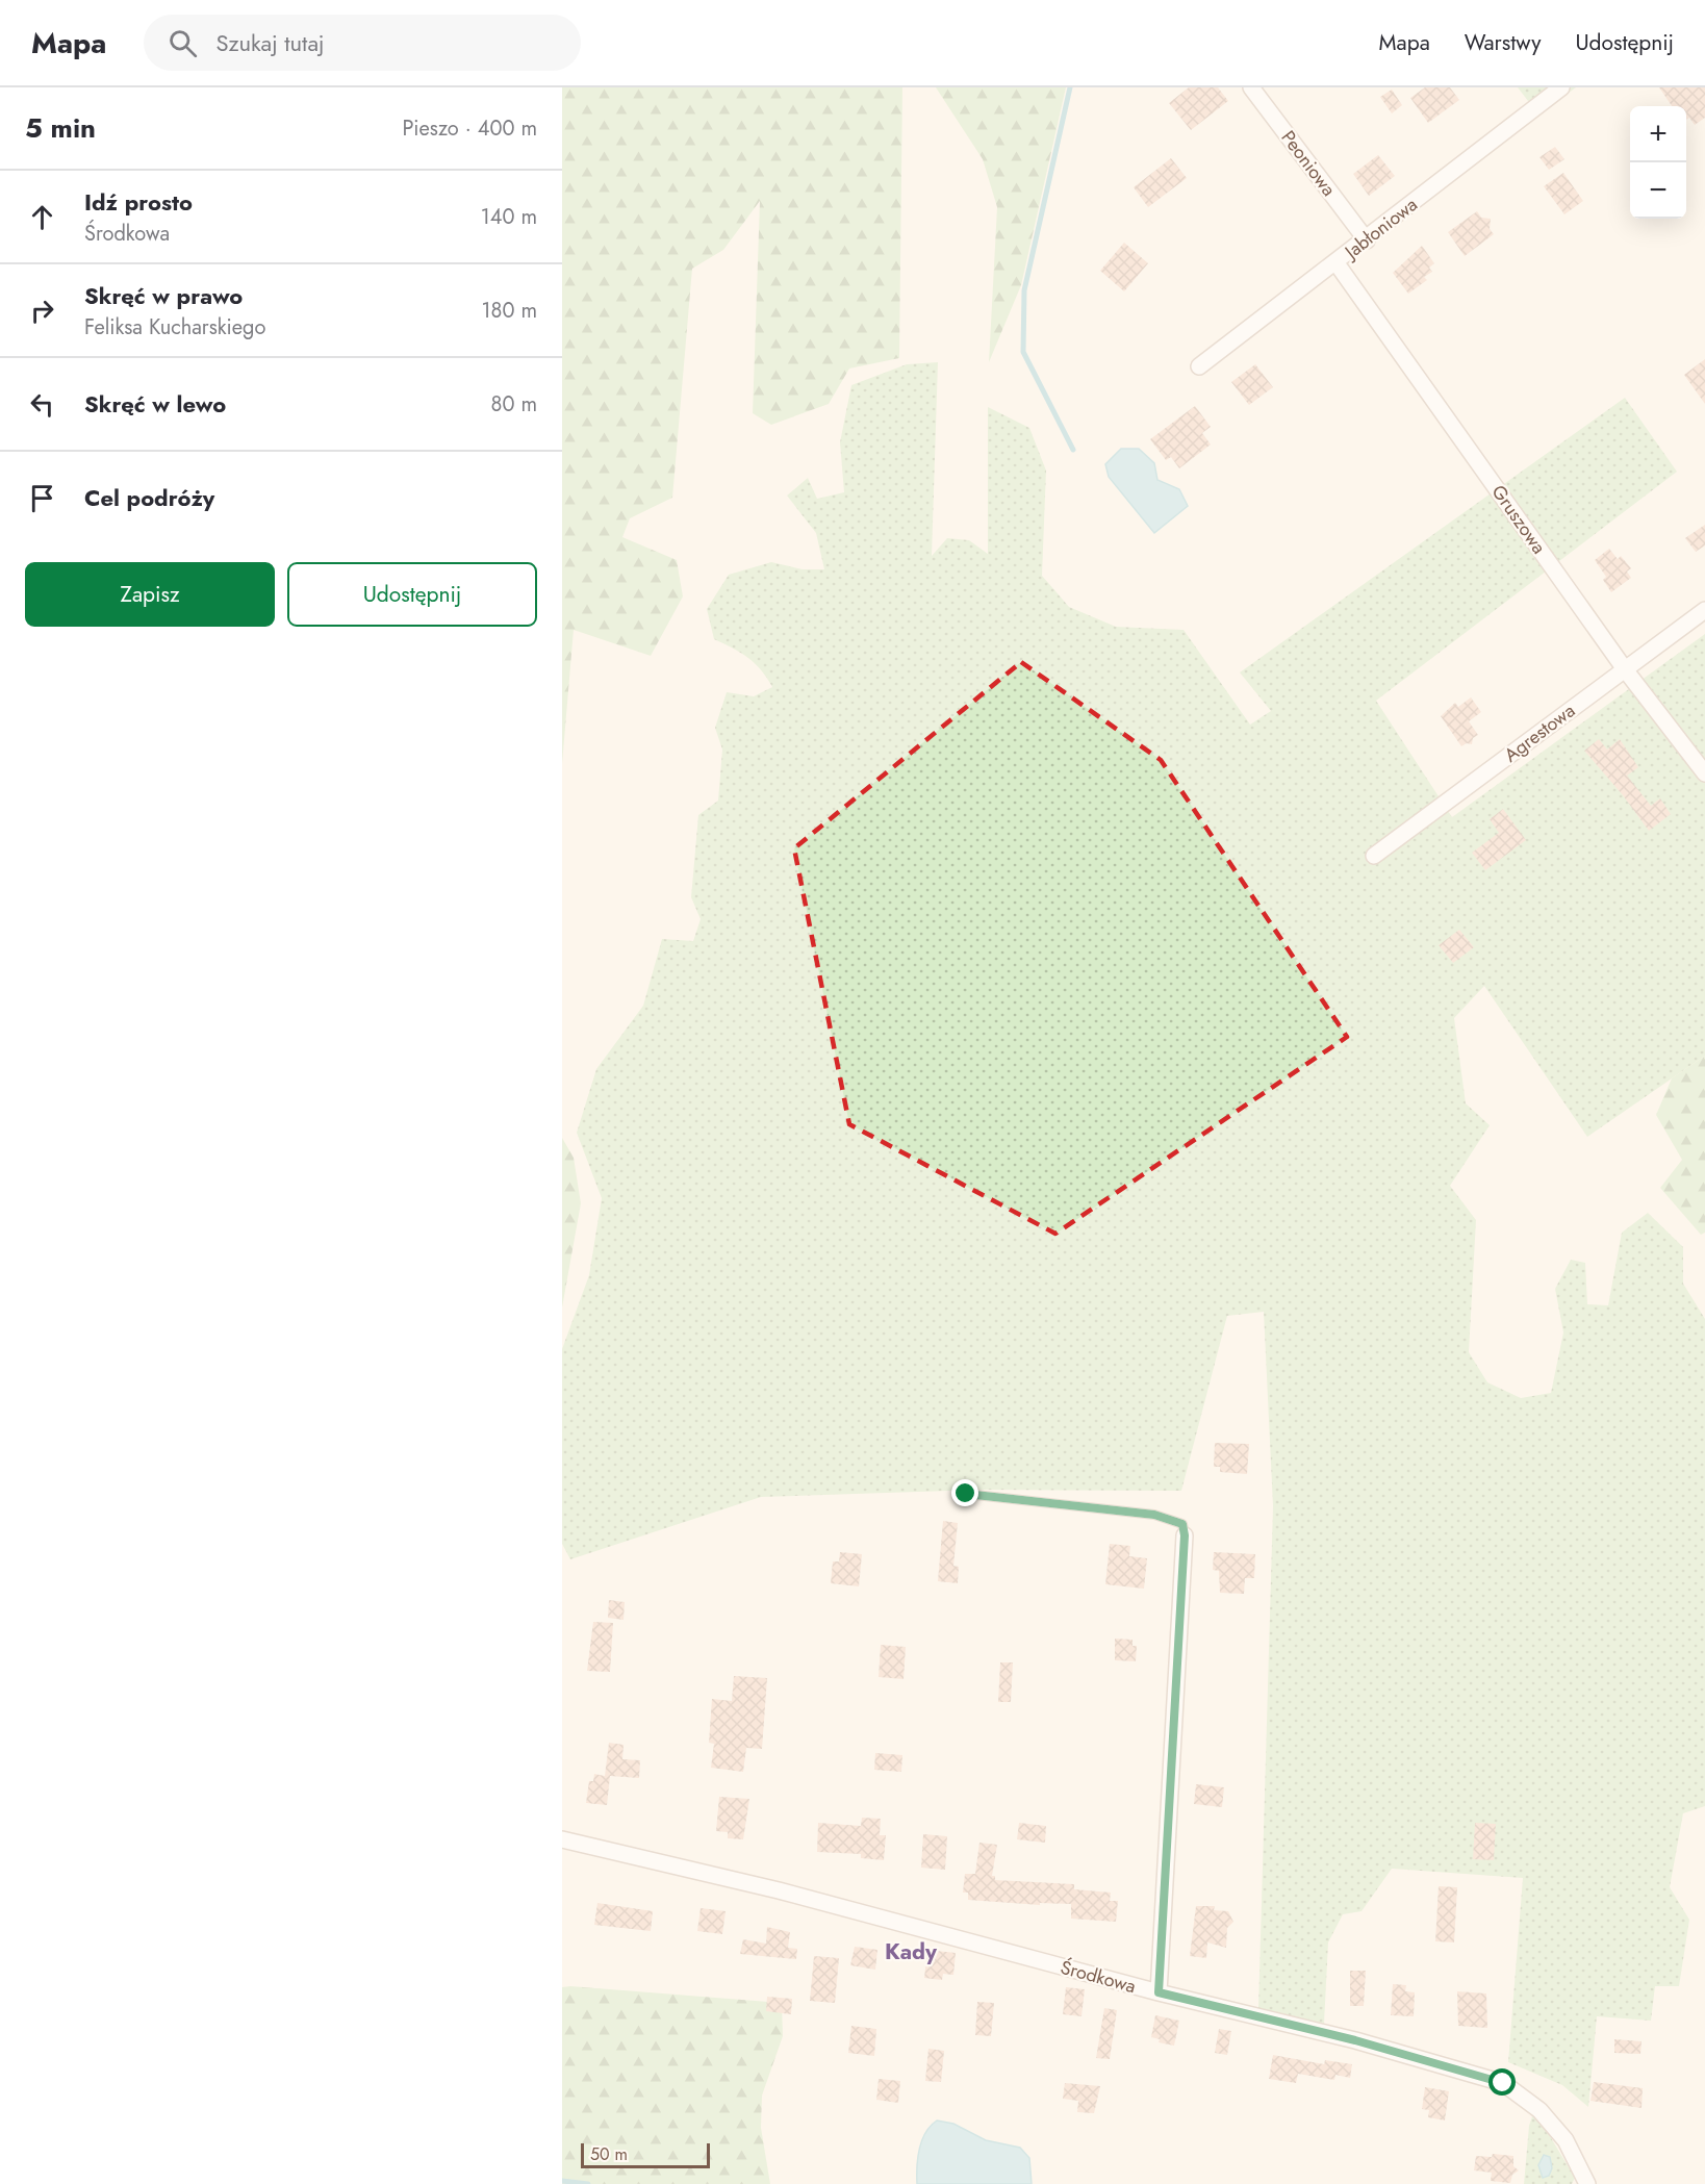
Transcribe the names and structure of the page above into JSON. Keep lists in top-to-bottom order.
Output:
{
  "streets": {
    "street": [
      "Peoniowa",
      "Jabłoniowa",
      "Gruszowa",
      "Agrestowa",
      "Środkowa"
    ]
  },
  "crossings": [
    ["Peoniowa", "Jabłoniowa"],
    ["Jabłoniowa", "Gruszowa"],
    ["Gruszowa", "Agrestowa"]
  ],
  "districts": ["Kady"],
  "scale_bar": "50 m",
  "page": {
    "header": "Mapa",
    "search": "Szukaj tutaj",
    "nav": ["Mapa", "Warstwy", "Udostępnij"],
    "heading": ["5 min", "Pieszo · 400 m"],
    "map_buttons": ["+", "−"],
    "list": [
      ["Idź prosto", "Środkowa", "140 m"],
      ["Skręć w prawo", "Feliksa Kucharskiego", "180 m"],
      ["Skręć w lewo", "80 m"],
      "Cel podróży"
    ],
    "buttons": ["Zapisz", "Udostępnij"],
    "scale": "50 m"
  }
}
